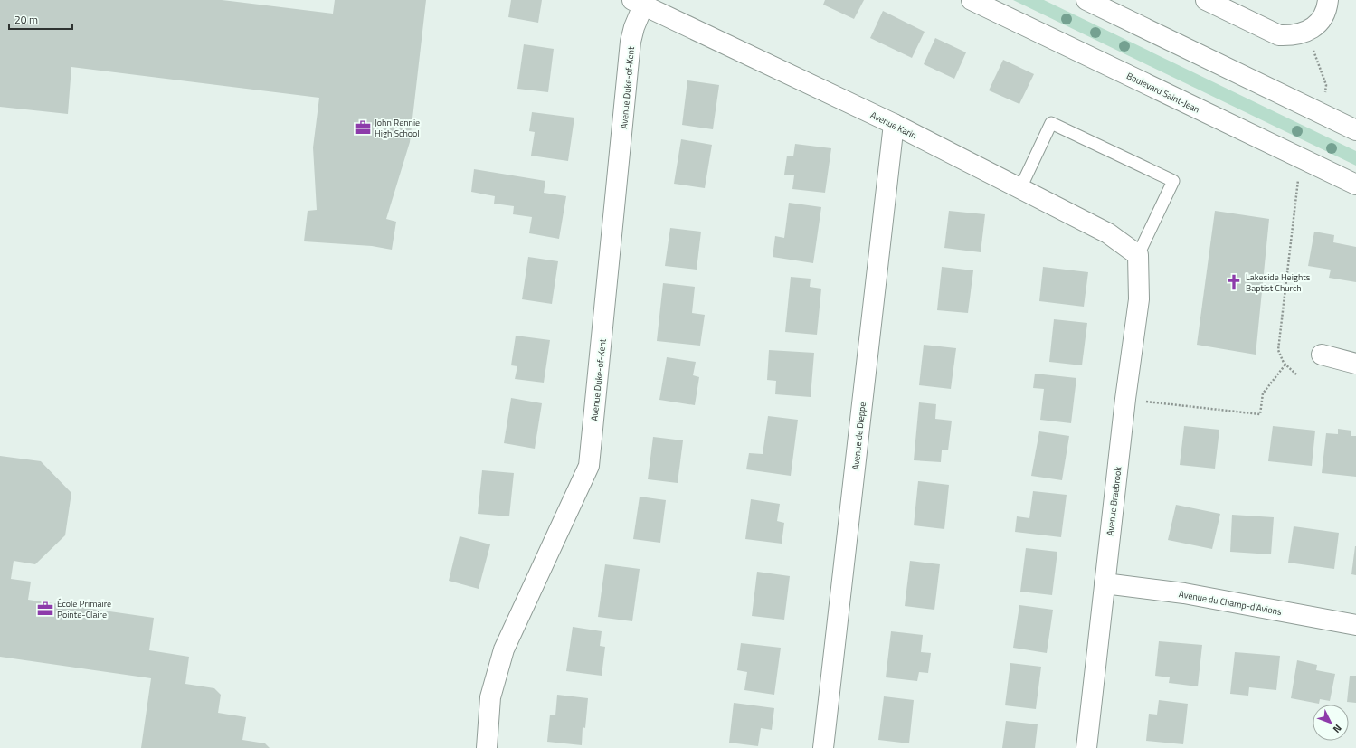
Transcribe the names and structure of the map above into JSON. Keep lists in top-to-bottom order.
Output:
{
  "streets": {
    "street": [
      "Avenue Duke-of-Kent",
      "Boulevard Saint-Jean",
      "Avenue Karin",
      "Avenue de Dieppe",
      "Avenue Braebrook",
      "Avenue du Champ-d'Avions"
    ]
  },
  "crossings": [
    ["Avenue Duke-of-Kent", "Avenue Karin"],
    ["Avenue Karin", "Avenue de Dieppe"],
    ["Avenue Karin", "Avenue Braebrook"],
    ["Avenue Braebrook", "Avenue du Champ-d'Avions"]
  ],
  "places": {
    "office": ["John Rennie High School", "École Primaire Pointe-Claire"],
    "church": ["Lakeside Heights Baptist Church"]
  },
  "scale_bar": "20 m",
  "north": "bottom right"
}
